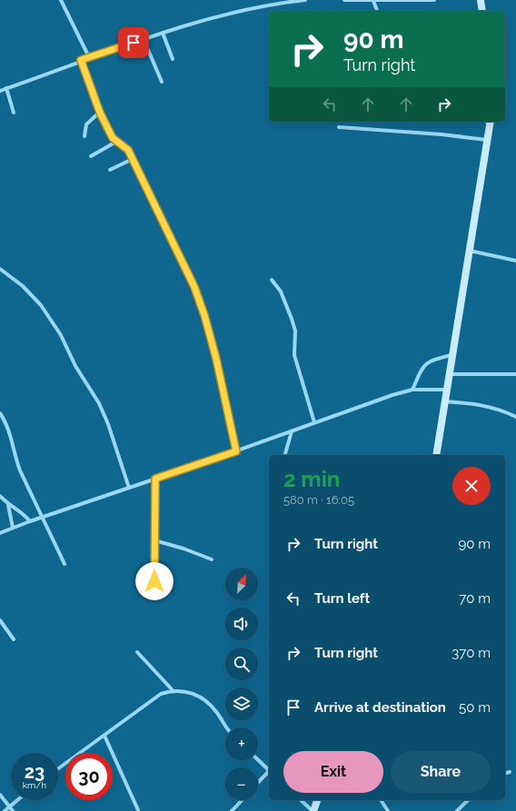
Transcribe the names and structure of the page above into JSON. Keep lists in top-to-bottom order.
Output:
{
  "north": "top right",
  "page": {
    "turn": ["90 m", "Turn right"],
    "heading": ["2 min", "580 m · 16:05"],
    "list": [
      {
        "name": "Turn right",
        "value": "90 m"
      },
      {
        "name": "Turn left",
        "value": "70 m"
      },
      {
        "name": "Turn right",
        "value": "370 m"
      },
      {
        "name": "Arrive at destination",
        "value": "50 m"
      }
    ],
    "map_buttons": ["+", "−"],
    "buttons": ["Exit", "Share"],
    "speed": "23 km/h",
    "limit": "30"
  }
}
